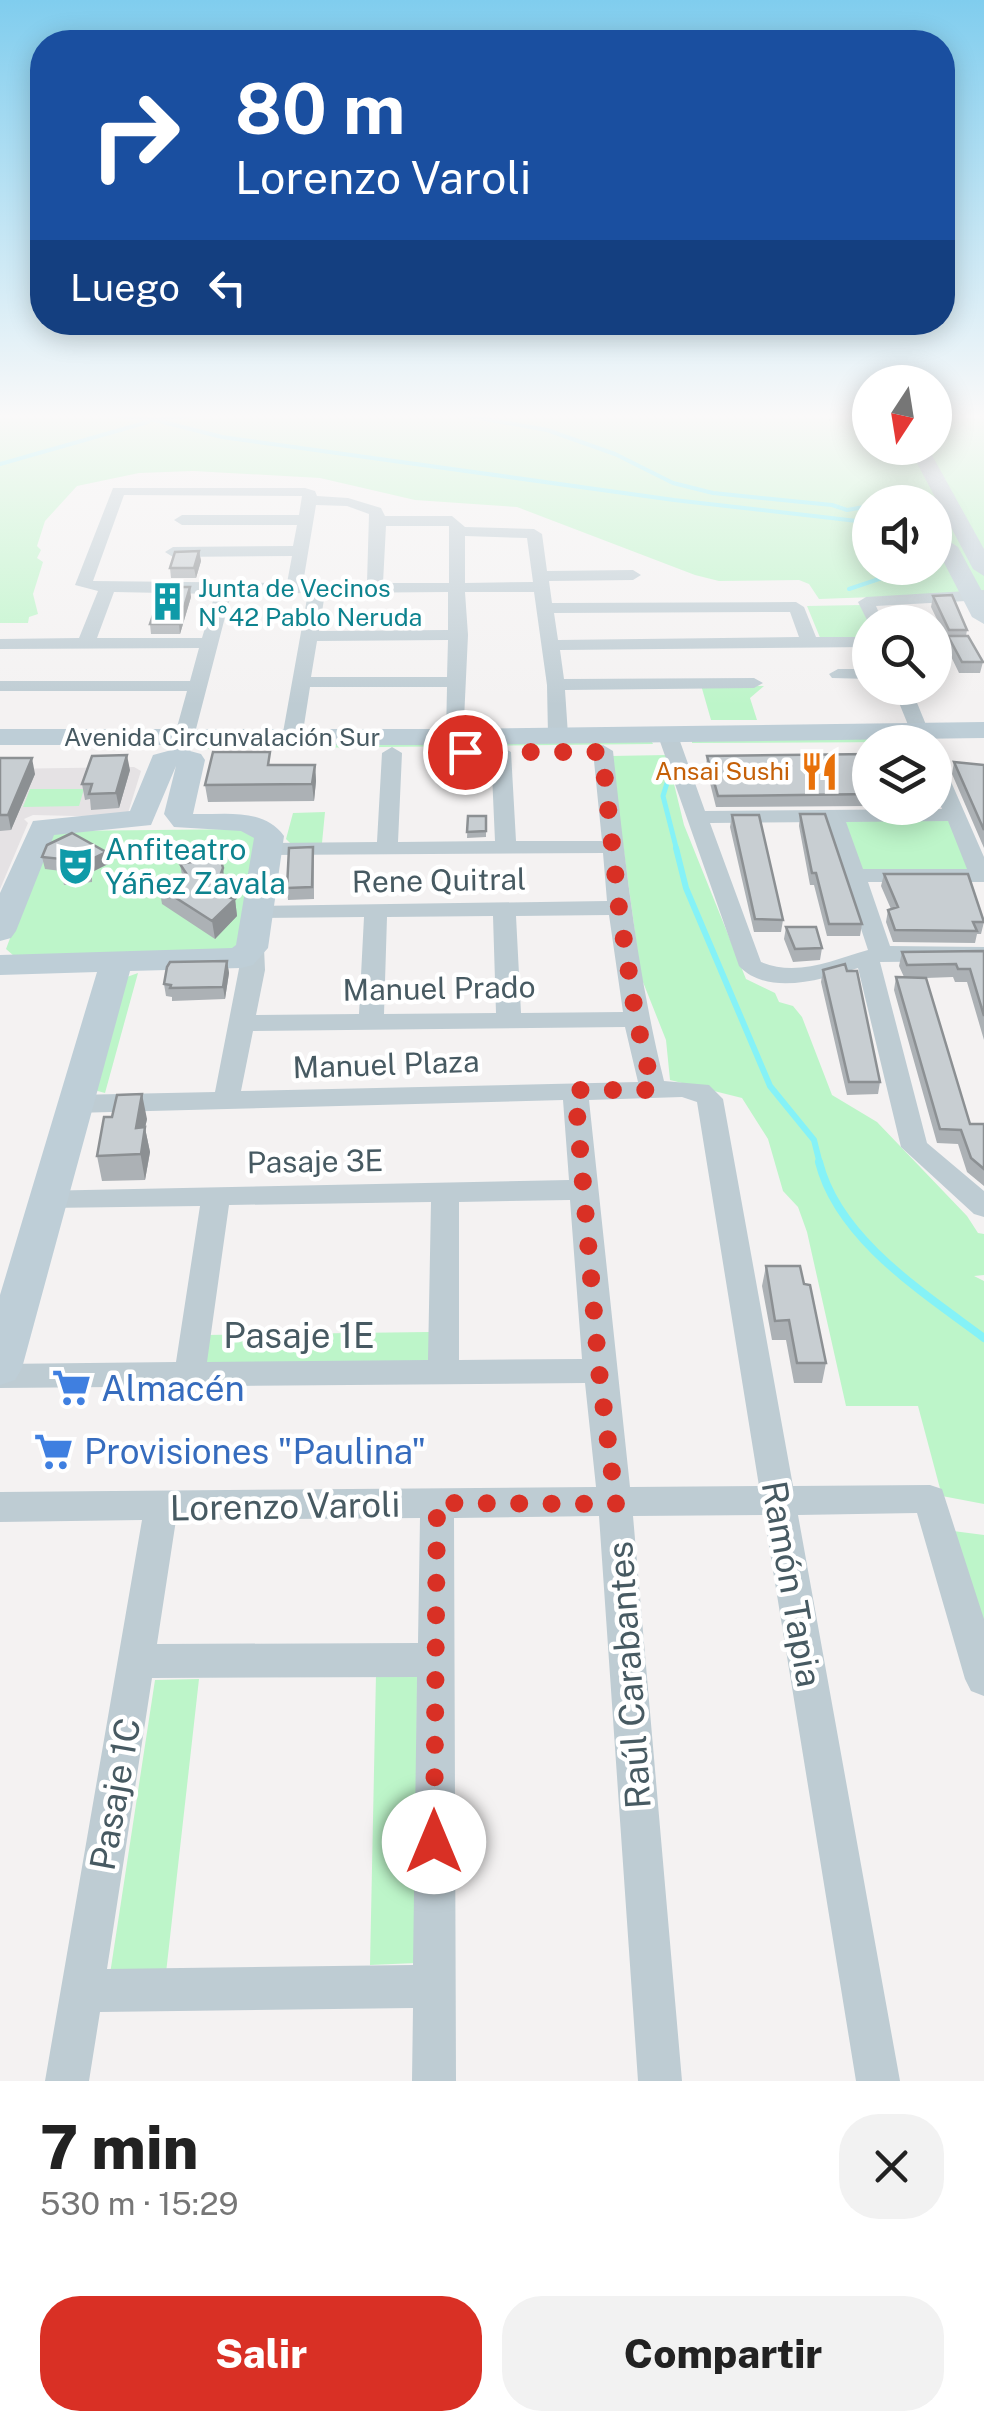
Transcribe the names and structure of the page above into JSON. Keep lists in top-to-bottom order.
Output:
{
  "streets": {
    "main road": ["Avenida Circunvalación Sur"],
    "street": [
      "Rene Quitral",
      "Manuel Prado",
      "Manuel Plaza",
      "Pasaje 3E",
      "Pasaje 1E",
      "Lorenzo Varoli",
      "Ramón Tapia",
      "Raúl Carabantes",
      "Pasaje 1C"
    ]
  },
  "crossings": [
    ["Manuel Plaza", "Ramón Tapia"],
    ["Manuel Plaza", "Raúl Carabantes"],
    ["Pasaje 3E", "Raúl Carabantes"],
    ["Pasaje 1E", "Raúl Carabantes"],
    ["Lorenzo Varoli", "Ramón Tapia"],
    ["Lorenzo Varoli", "Raúl Carabantes"],
    ["Lorenzo Varoli", "Pasaje 1C"]
  ],
  "places": {
    "building": ["Junta de Vecinos N°42 Pablo Neruda"],
    "restaurant": ["Ansai Sushi"],
    "theatre": ["Anfiteatro Yáñez Zavala"],
    "supermarket": ["Almacén", "Provisiones \"Paulina\""]
  },
  "north": "bottom",
  "page": {
    "turn": ["80 m", "Lorenzo Varoli"],
    "then": "Luego",
    "heading": ["7 min", "530 m · 15:29"],
    "buttons": ["Salir", "Compartir"]
  }
}
